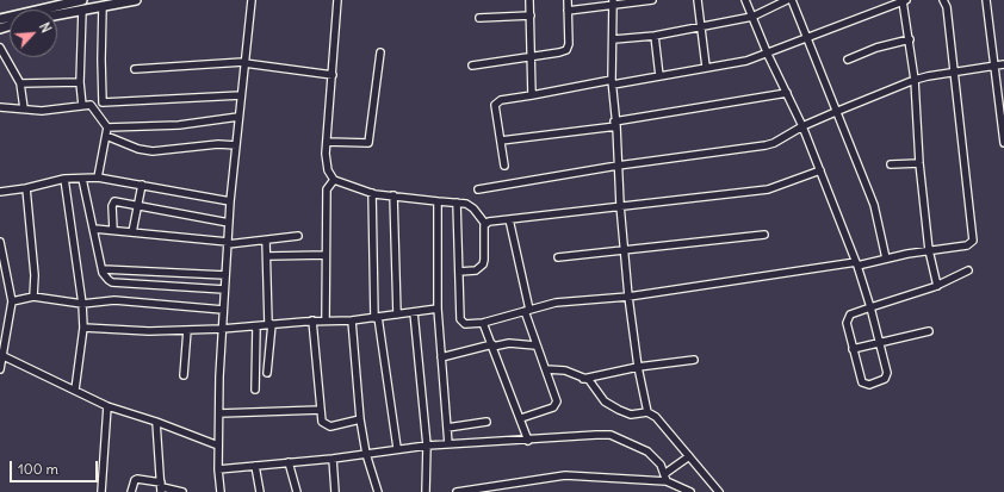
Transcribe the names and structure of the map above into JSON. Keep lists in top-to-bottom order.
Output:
{
  "scale_bar": "100 m",
  "north": "top right"
}
